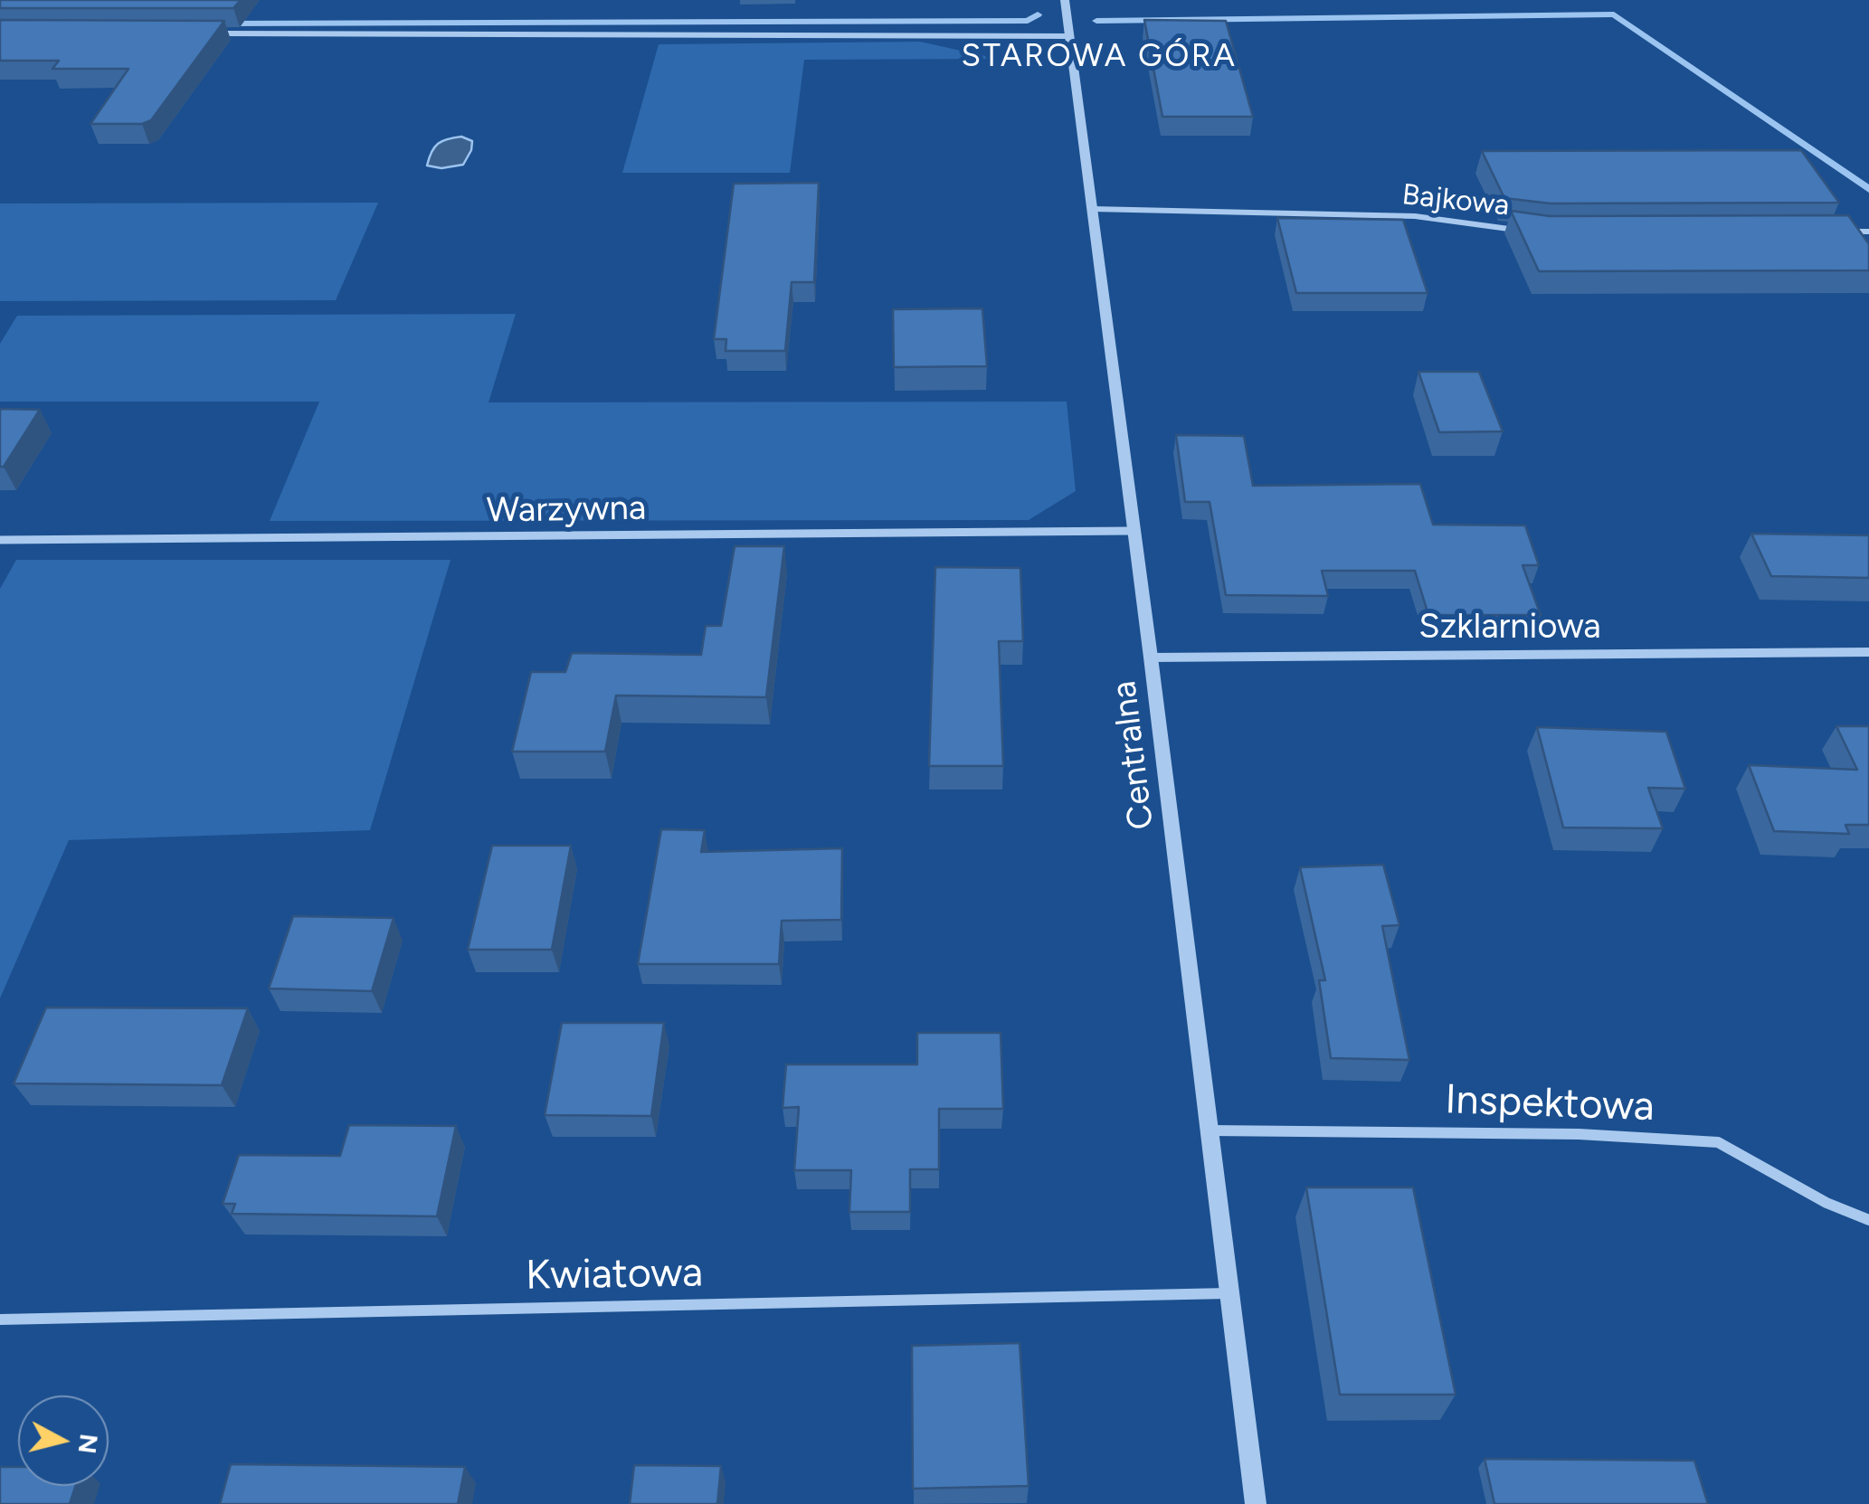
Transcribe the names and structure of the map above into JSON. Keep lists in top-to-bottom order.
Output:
{
  "streets": {
    "street": [
      "Bajkowa",
      "Warzywna",
      "Szklarniowa",
      "Centralna",
      "Inspektowa",
      "Kwiatowa"
    ]
  },
  "crossings": [
    ["Bajkowa", "Centralna"],
    ["Warzywna", "Centralna"],
    ["Szklarniowa", "Centralna"],
    ["Centralna", "Inspektowa"],
    ["Centralna", "Kwiatowa"]
  ],
  "districts": ["STAROWA GÓRA"],
  "north": "right"
}
